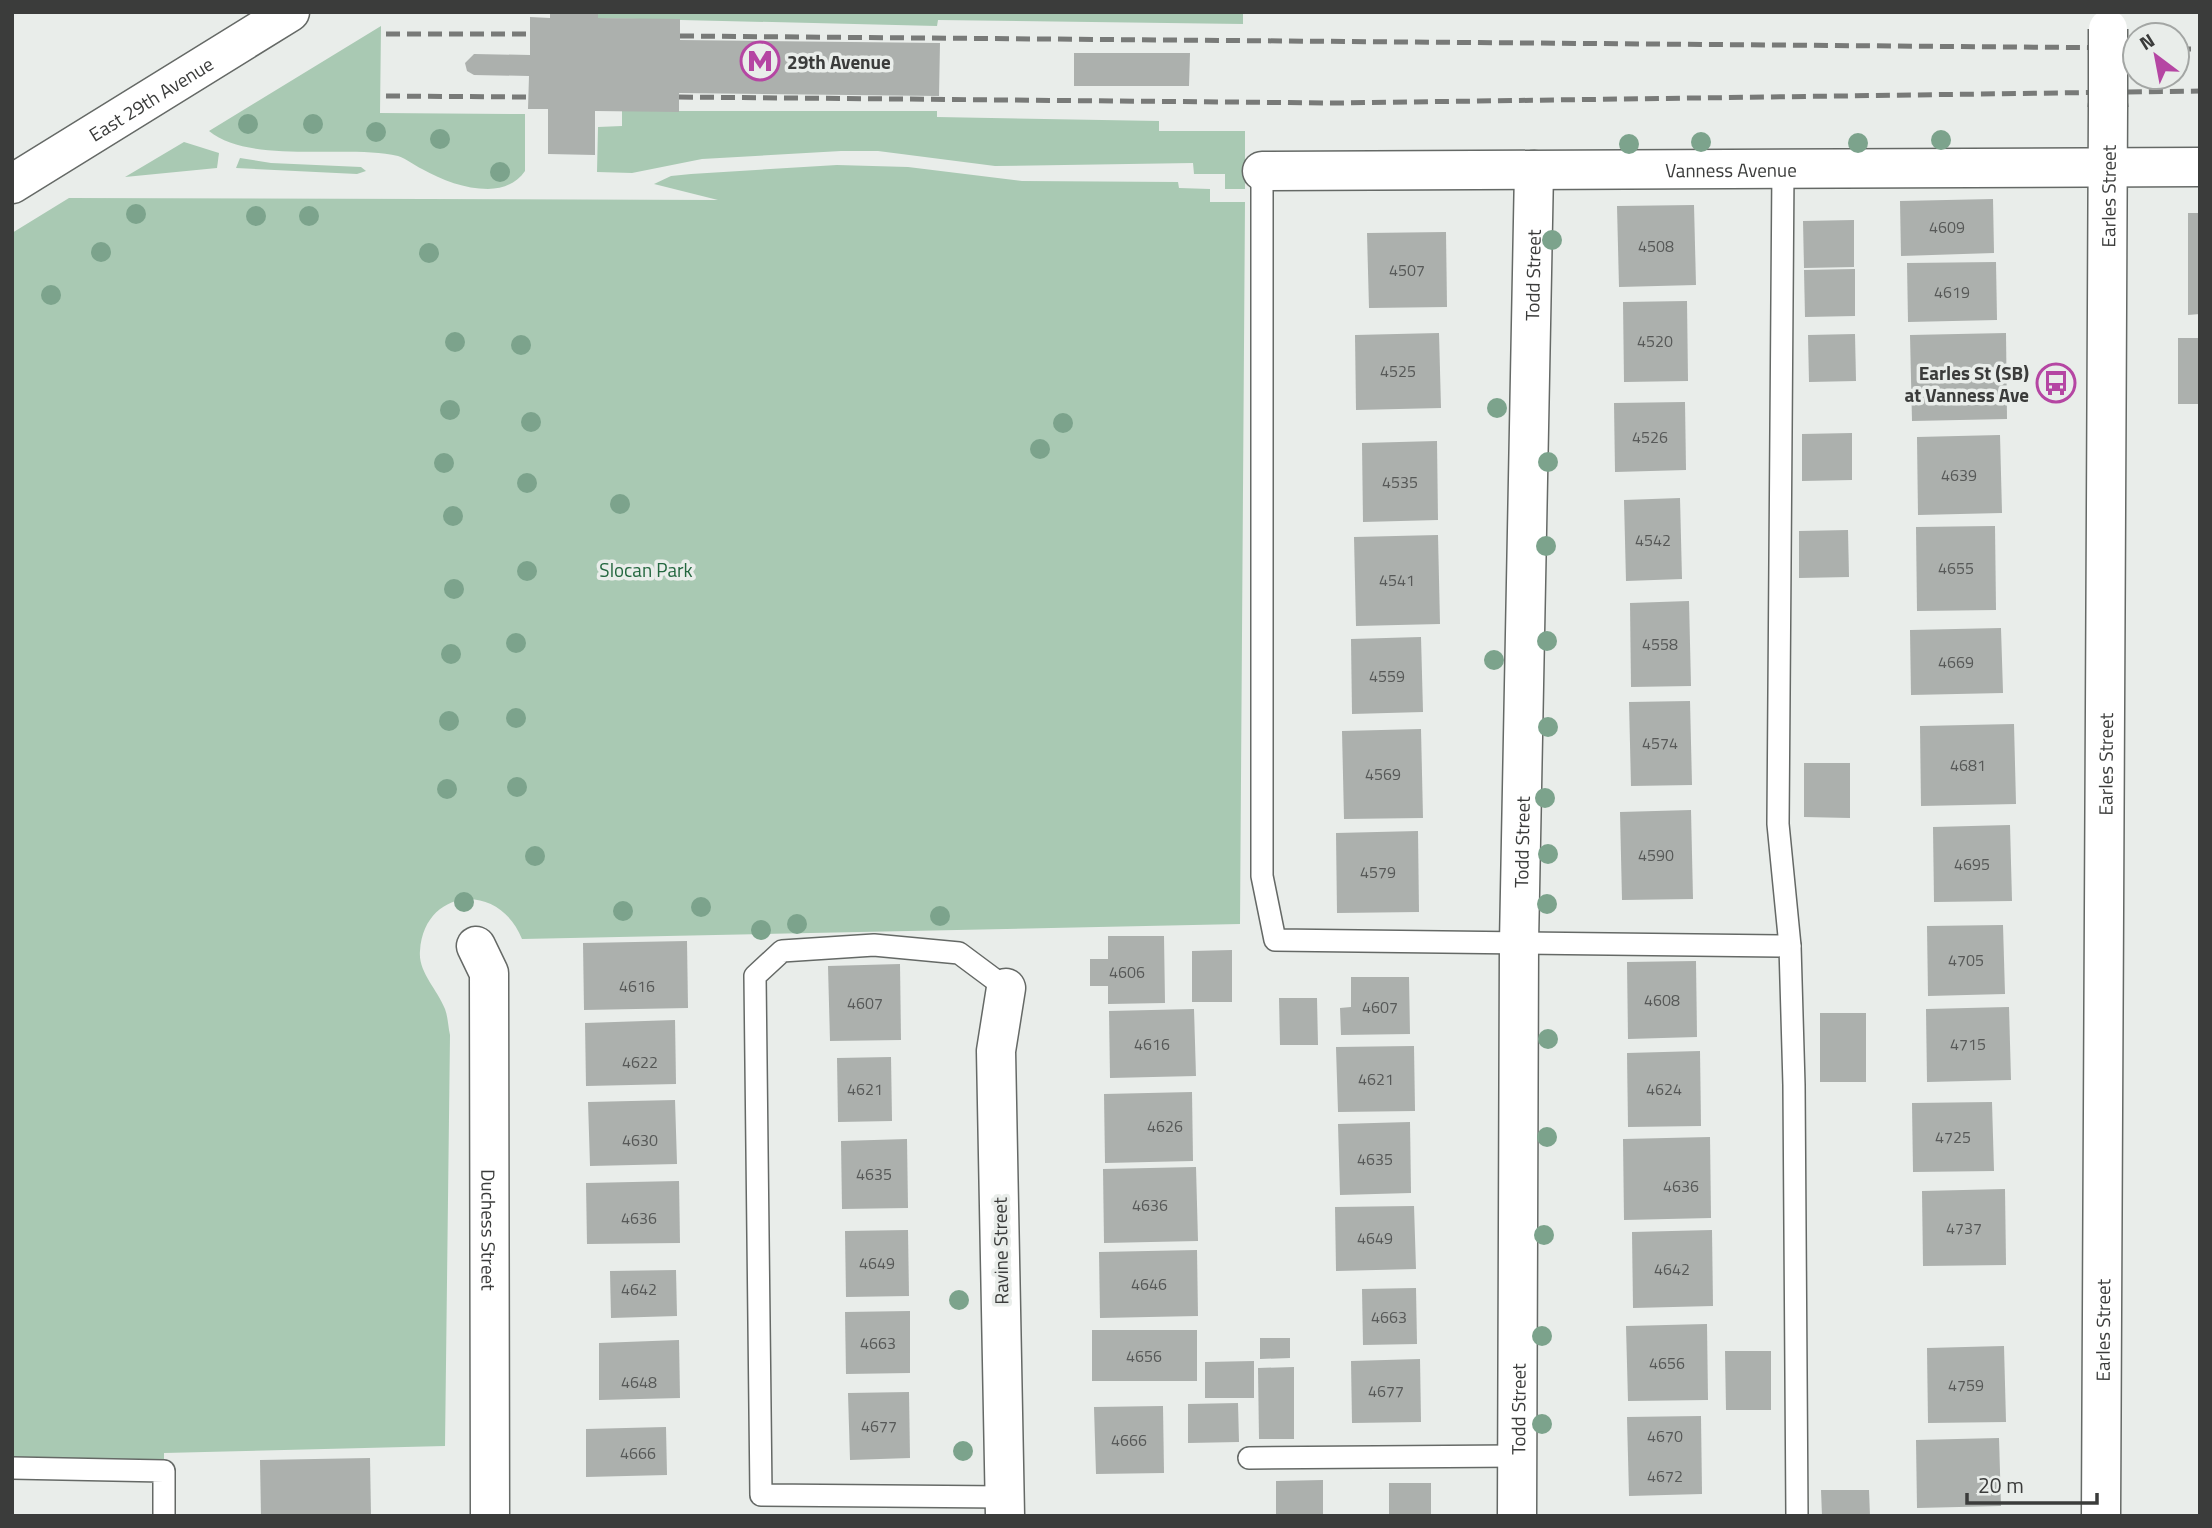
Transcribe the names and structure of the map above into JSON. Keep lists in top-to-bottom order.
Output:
{
  "streets": {
    "street": [
      "East 29th Avenue",
      "Vanness Avenue",
      "Earles Street",
      "Todd Street",
      "Duchess Street",
      "Ravine Street"
    ]
  },
  "crossings": [
    ["Vanness Avenue", "Earles Street"],
    ["Vanness Avenue", "Todd Street"]
  ],
  "parks": ["Slocan Park"],
  "places": {
    "metro station": ["29th Avenue"],
    "bus stop": ["Earles St (SB) at Vanness Ave"]
  },
  "house_numbers": [
    "4609",
    "4508",
    "4507",
    "4619",
    "4520",
    "4525",
    "4526",
    "4639",
    "4535",
    "4542",
    "4655",
    "4541",
    "4558",
    "4669",
    "4559",
    "4574",
    "4681",
    "4569",
    "4590",
    "4695",
    "4579",
    "4705",
    "4606",
    "4616",
    "4608",
    "4607",
    "4607",
    "4616",
    "4715",
    "4622",
    "4621",
    "4621",
    "4624",
    "4626",
    "4725",
    "4630",
    "4635",
    "4635",
    "4636",
    "4636",
    "4636",
    "4737",
    "4649",
    "4649",
    "4642",
    "4646",
    "4642",
    "4663",
    "4663",
    "4656",
    "4656",
    "4648",
    "4759",
    "4677",
    "4677",
    "4670",
    "4666",
    "4666",
    "4672"
  ],
  "scale_bar": "20 m",
  "north": "top left"
}
